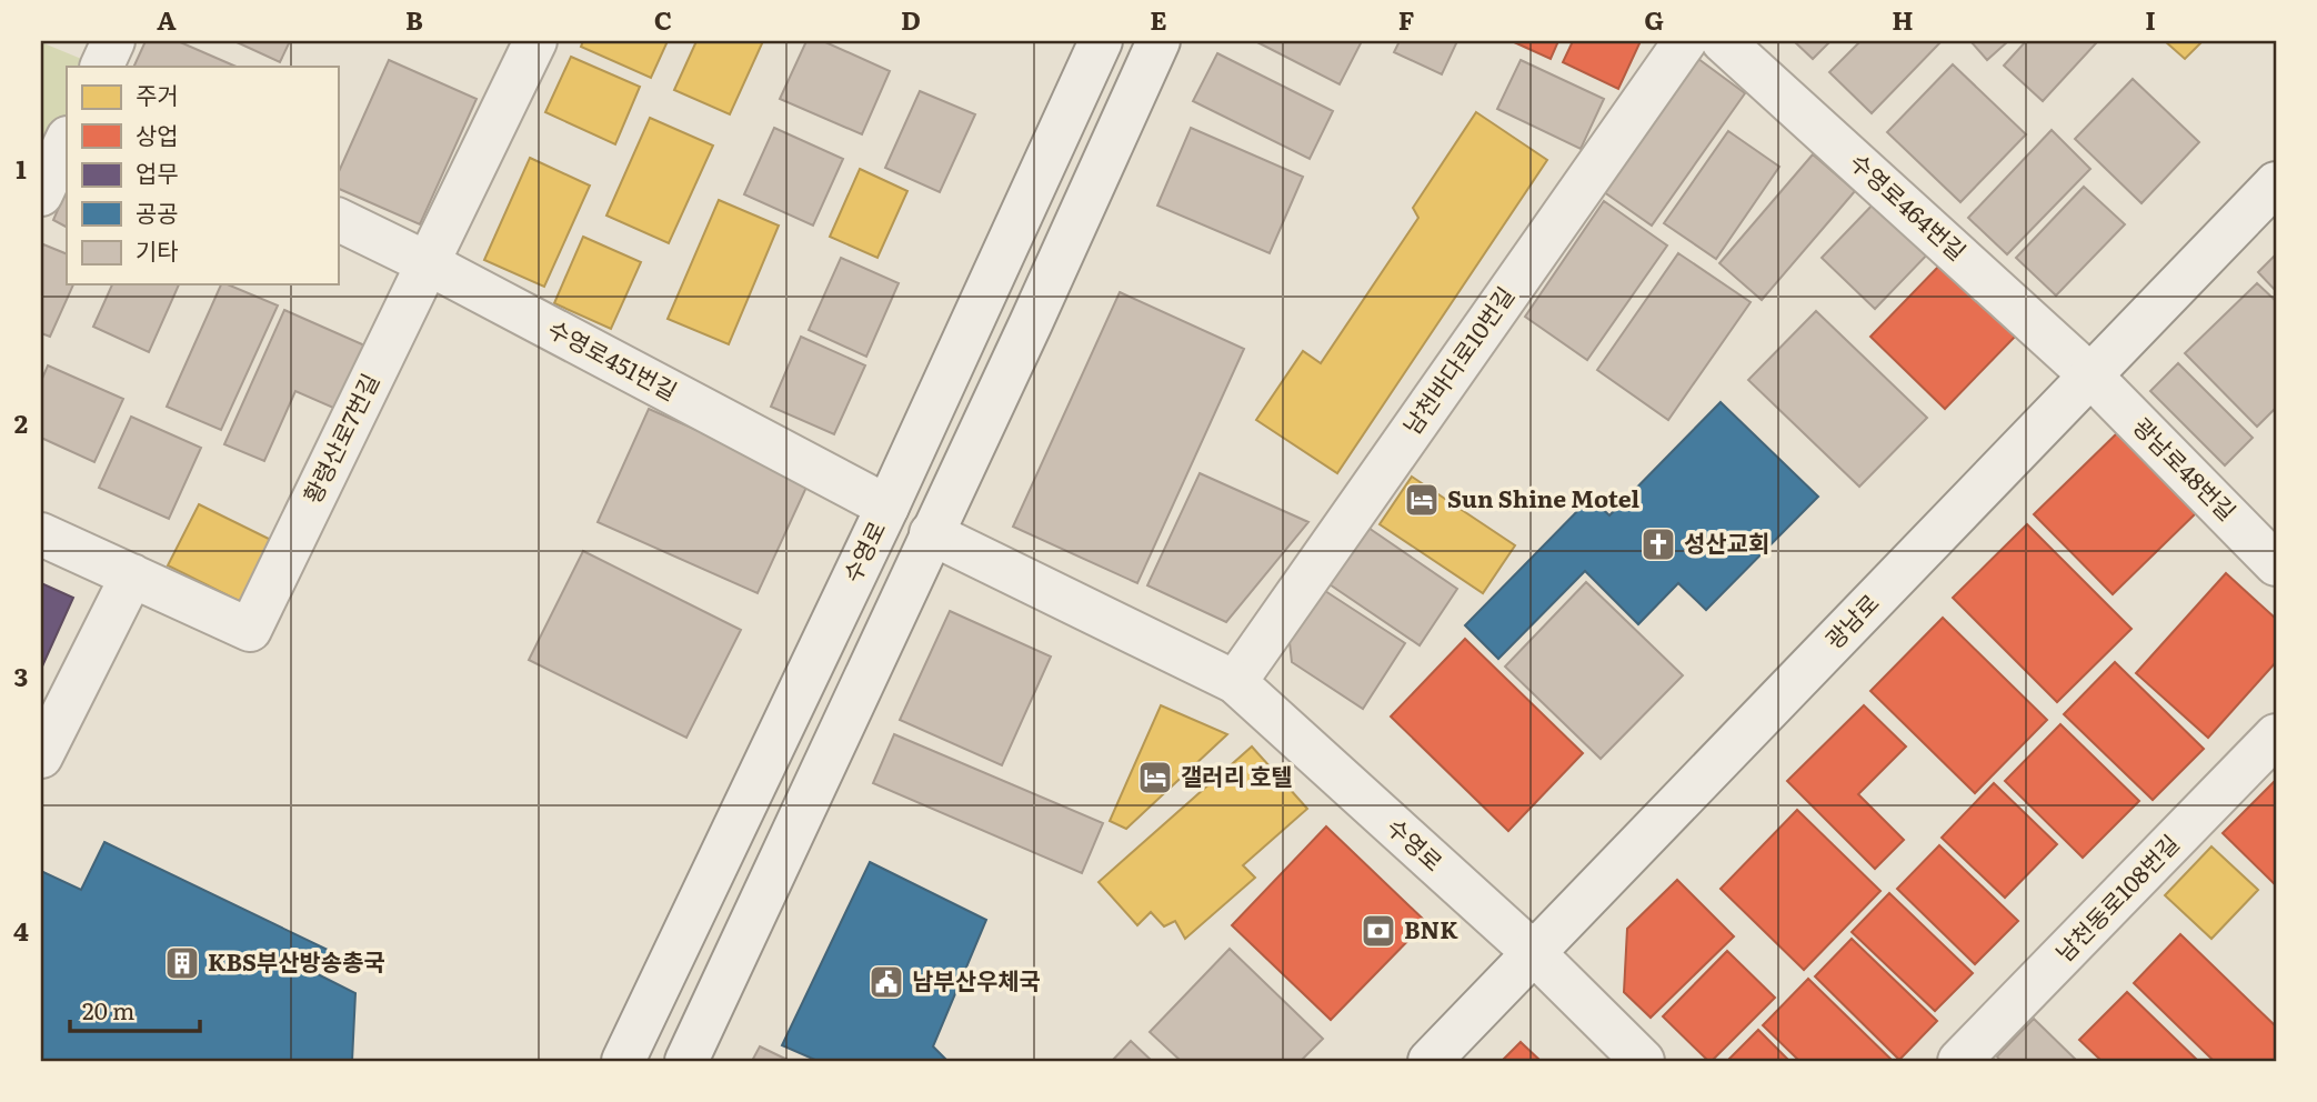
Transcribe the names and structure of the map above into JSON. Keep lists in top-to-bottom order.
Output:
{
  "streets": {
    "street": [
      "수영로464번길",
      "수영로451번길",
      "남천바다로10번길",
      "황령산로7번길",
      "광남로48번길",
      "수영로",
      "광남로",
      "남천동로108번길"
    ]
  },
  "crossings": [
    ["수영로464번길", "광남로48번길"],
    ["수영로464번길", "광남로"],
    ["수영로451번길", "황령산로7번길"],
    ["수영로451번길", "수영로"],
    ["남천바다로10번길", "수영로"],
    ["광남로48번길", "광남로"],
    ["수영로", "광남로"]
  ],
  "places": {
    "hotel": ["Sun Shine Motel", "갤러리 호텔"],
    "church": ["성산교회"],
    "bank": ["BNK"],
    "building": ["KBS부산방송총국"],
    "public building": ["남부산우체국"]
  },
  "legend": [
    "주거",
    "상업",
    "업무",
    "공공",
    "기타"
  ],
  "scale_bar": "20 m",
  "grid": {
    "columns": [
      "A",
      "B",
      "C",
      "D",
      "E",
      "F",
      "G",
      "H",
      "I"
    ],
    "rows": [
      "1",
      "2",
      "3",
      "4"
    ]
  }
}
